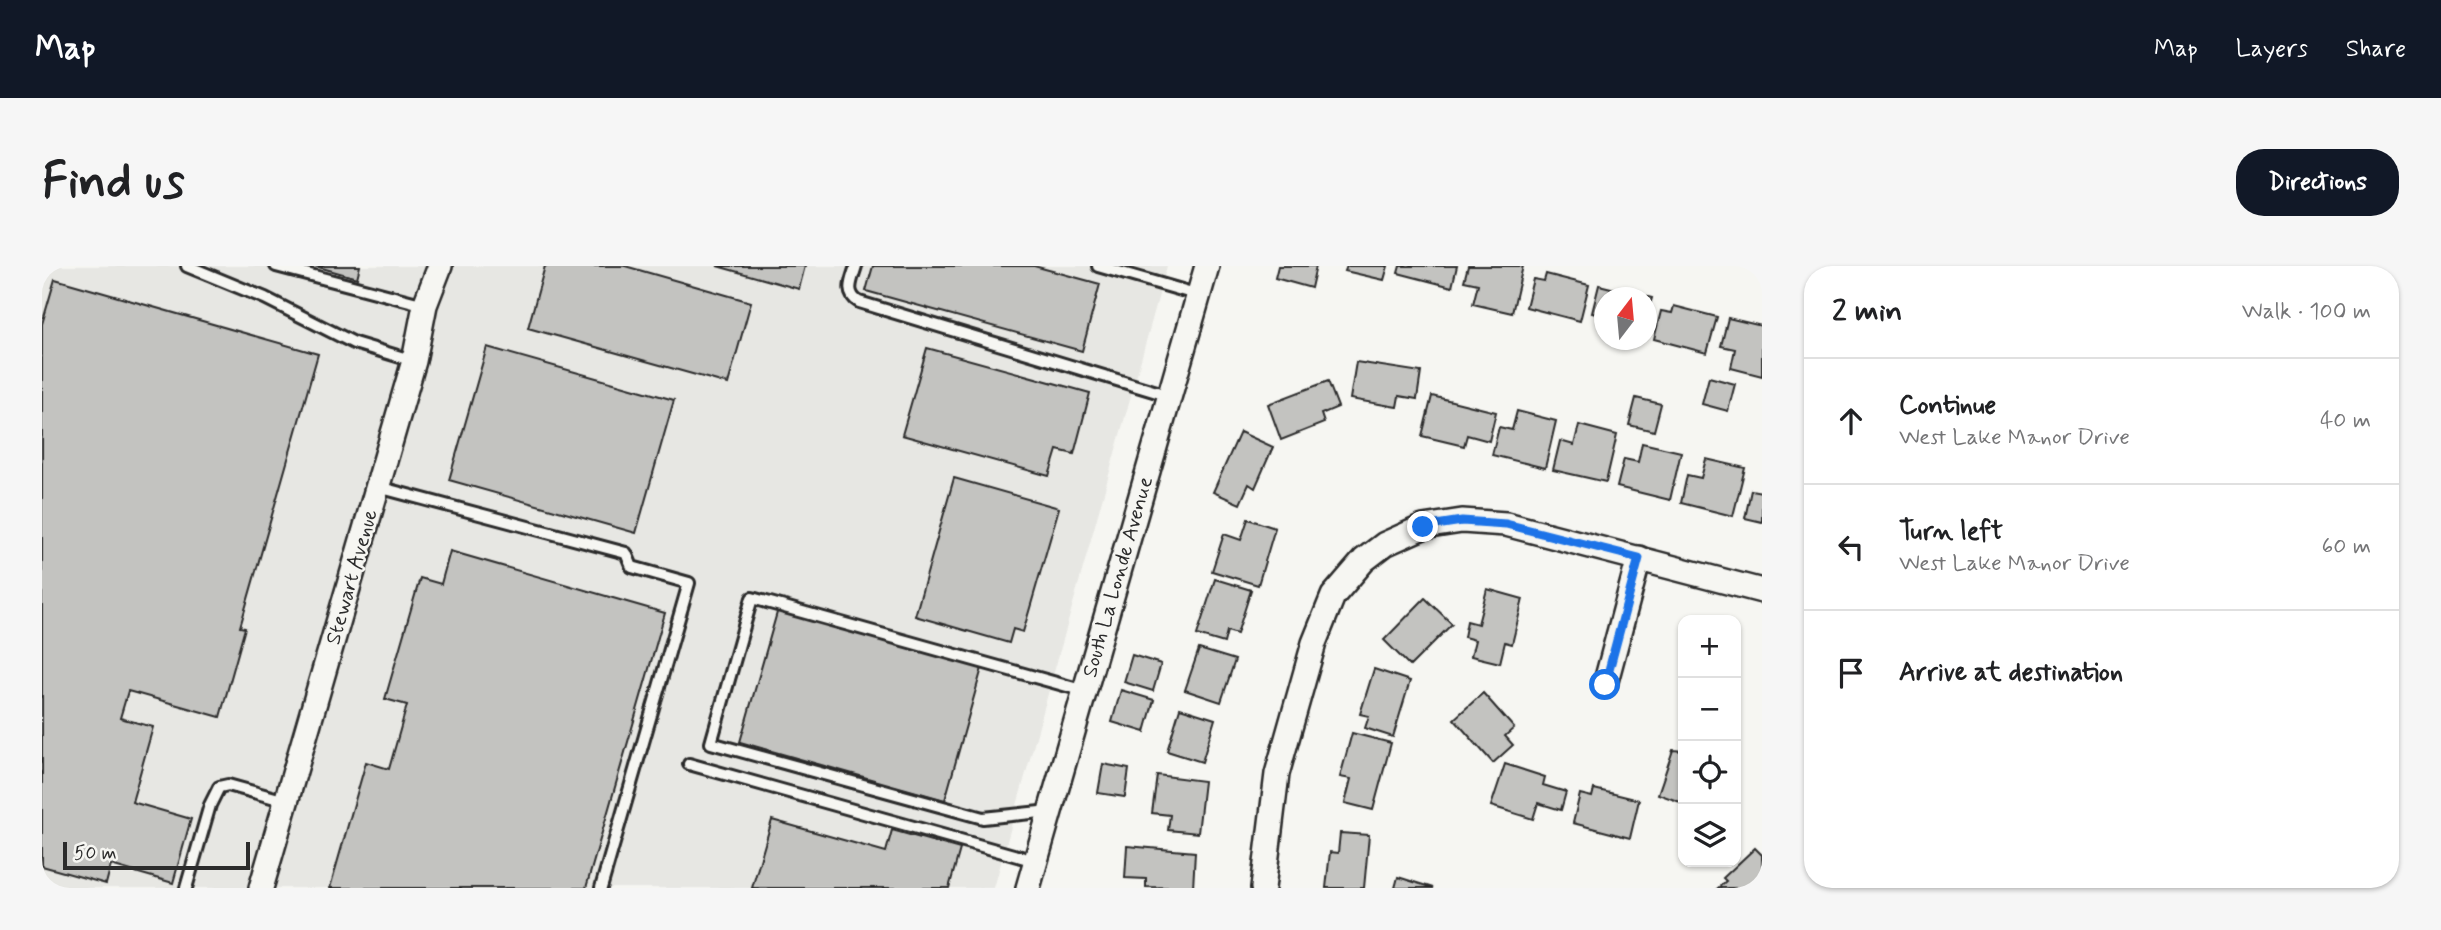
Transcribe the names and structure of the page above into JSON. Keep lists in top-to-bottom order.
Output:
{
  "streets": {
    "street": ["Stewart Avenue", "South La Londe Avenue"]
  },
  "scale_bar": "50 m",
  "north": "top",
  "page": {
    "header": "Map",
    "nav": ["Map", "Layers", "Share"],
    "buttons": "Directions",
    "title": "Find us",
    "heading": ["2 min", "Walk · 100 m"],
    "list": [
      ["Continue", "West Lake Manor Drive", "40 m"],
      ["Turn left", "West Lake Manor Drive", "60 m"],
      "Arrive at destination"
    ],
    "map_buttons": ["+", "−"],
    "scale": "50 m"
  }
}
